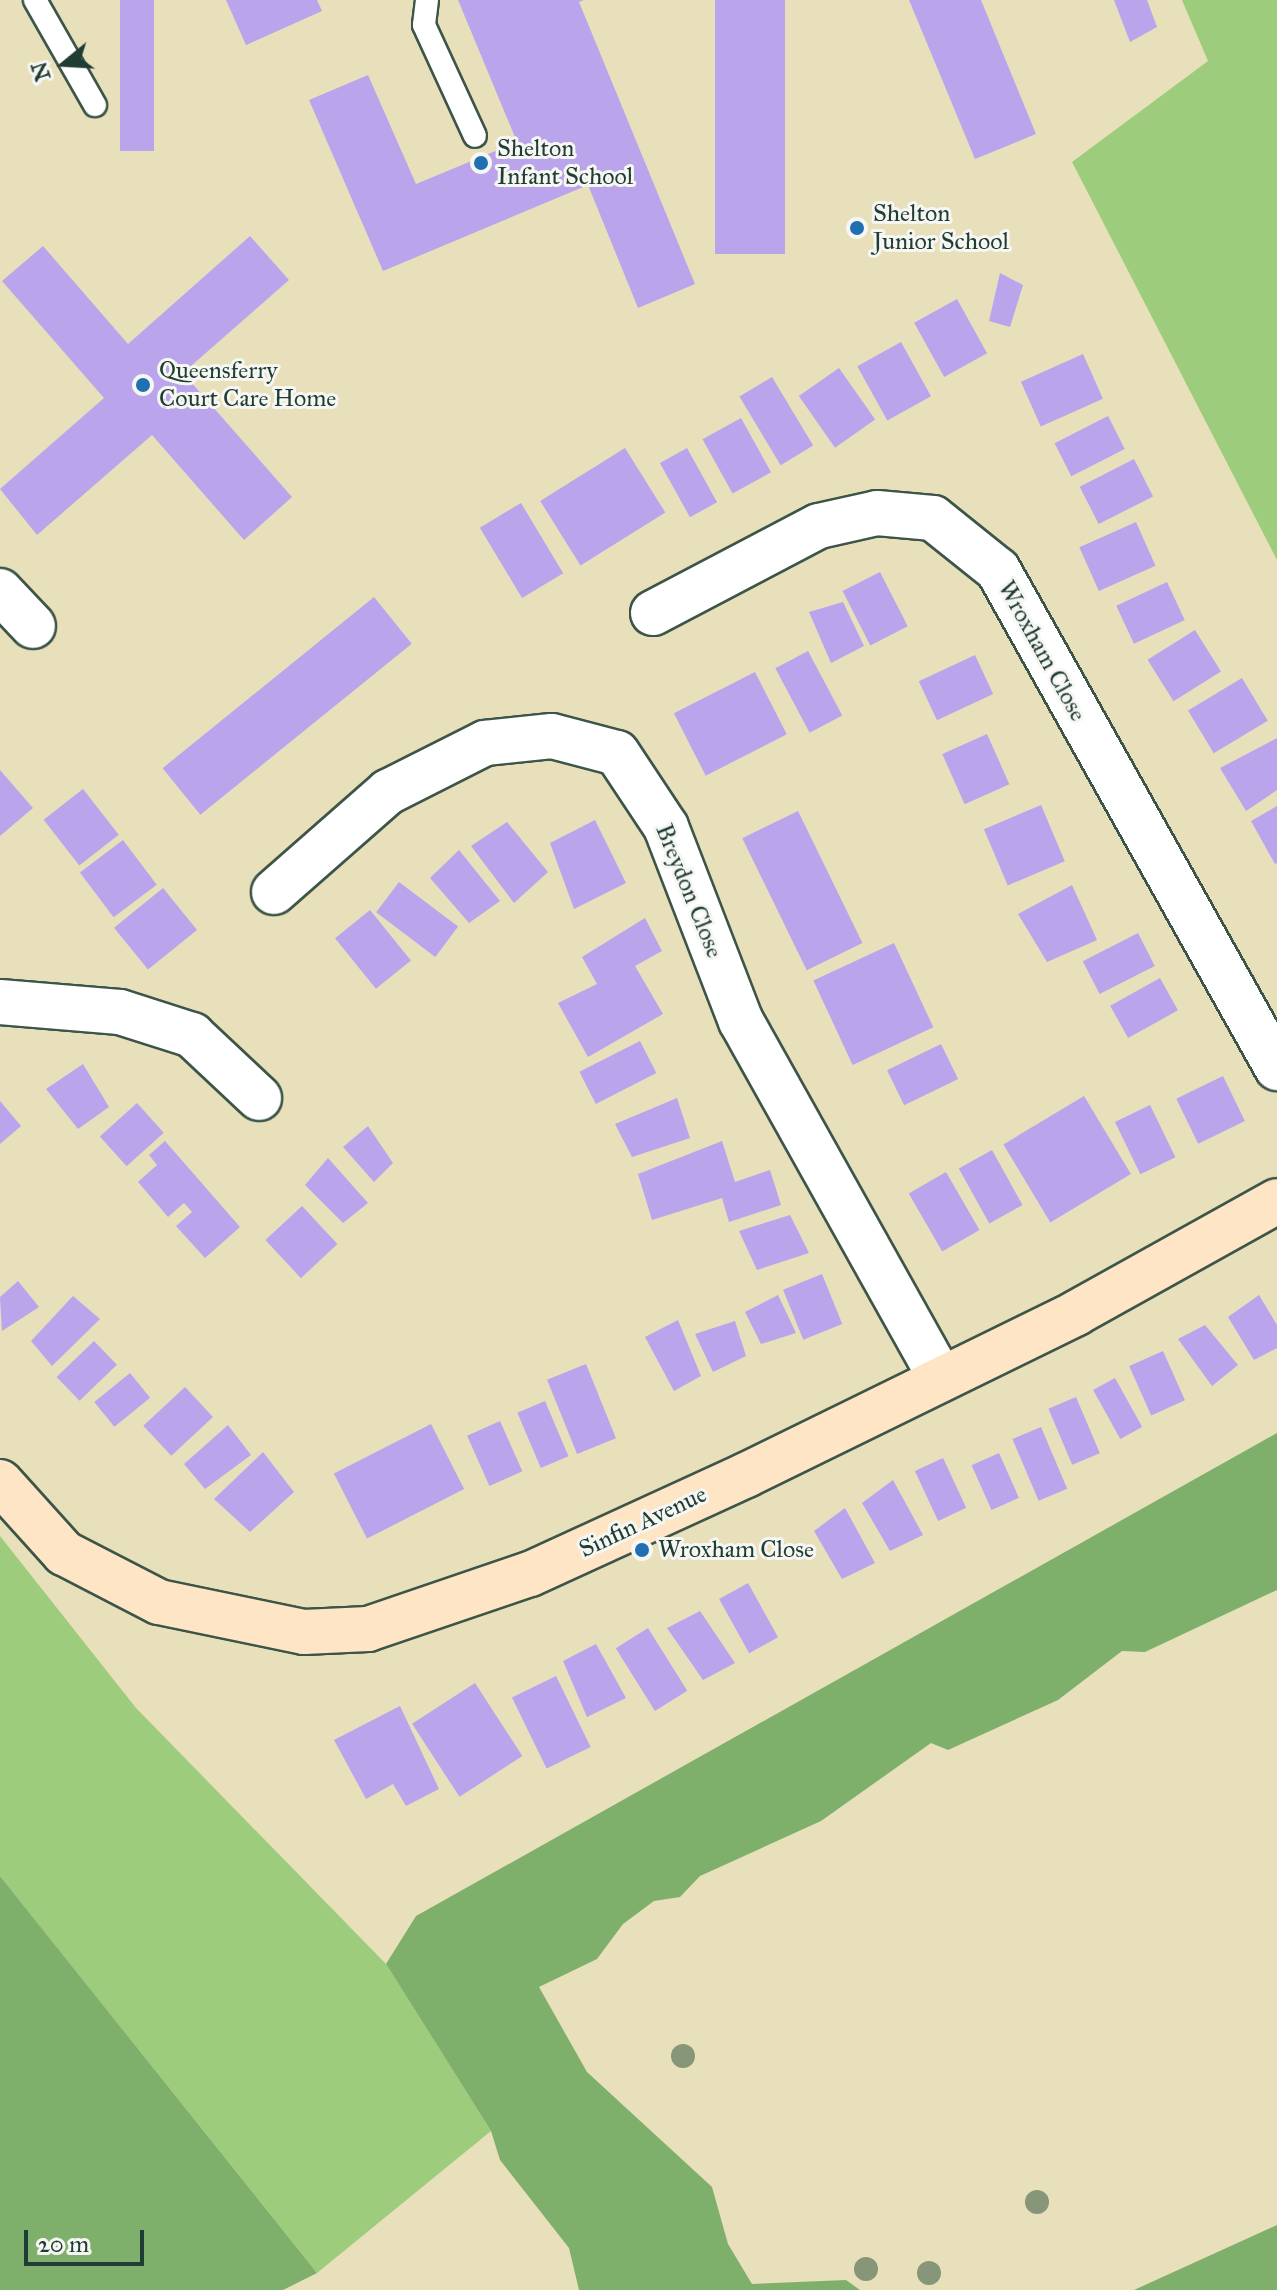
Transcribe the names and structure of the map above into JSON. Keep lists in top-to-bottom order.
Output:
{
  "streets": {
    "street": ["Wroxham Close", "Breydon Close", "Sinfin Avenue"]
  },
  "crossings": [
    ["Breydon Close", "Sinfin Avenue"]
  ],
  "places": [
    "Shelton Infant School",
    "Shelton Junior School",
    "Queensferry Court Care Home",
    "Wroxham Close"
  ],
  "scale_bar": "20 m",
  "north": "left"
}
